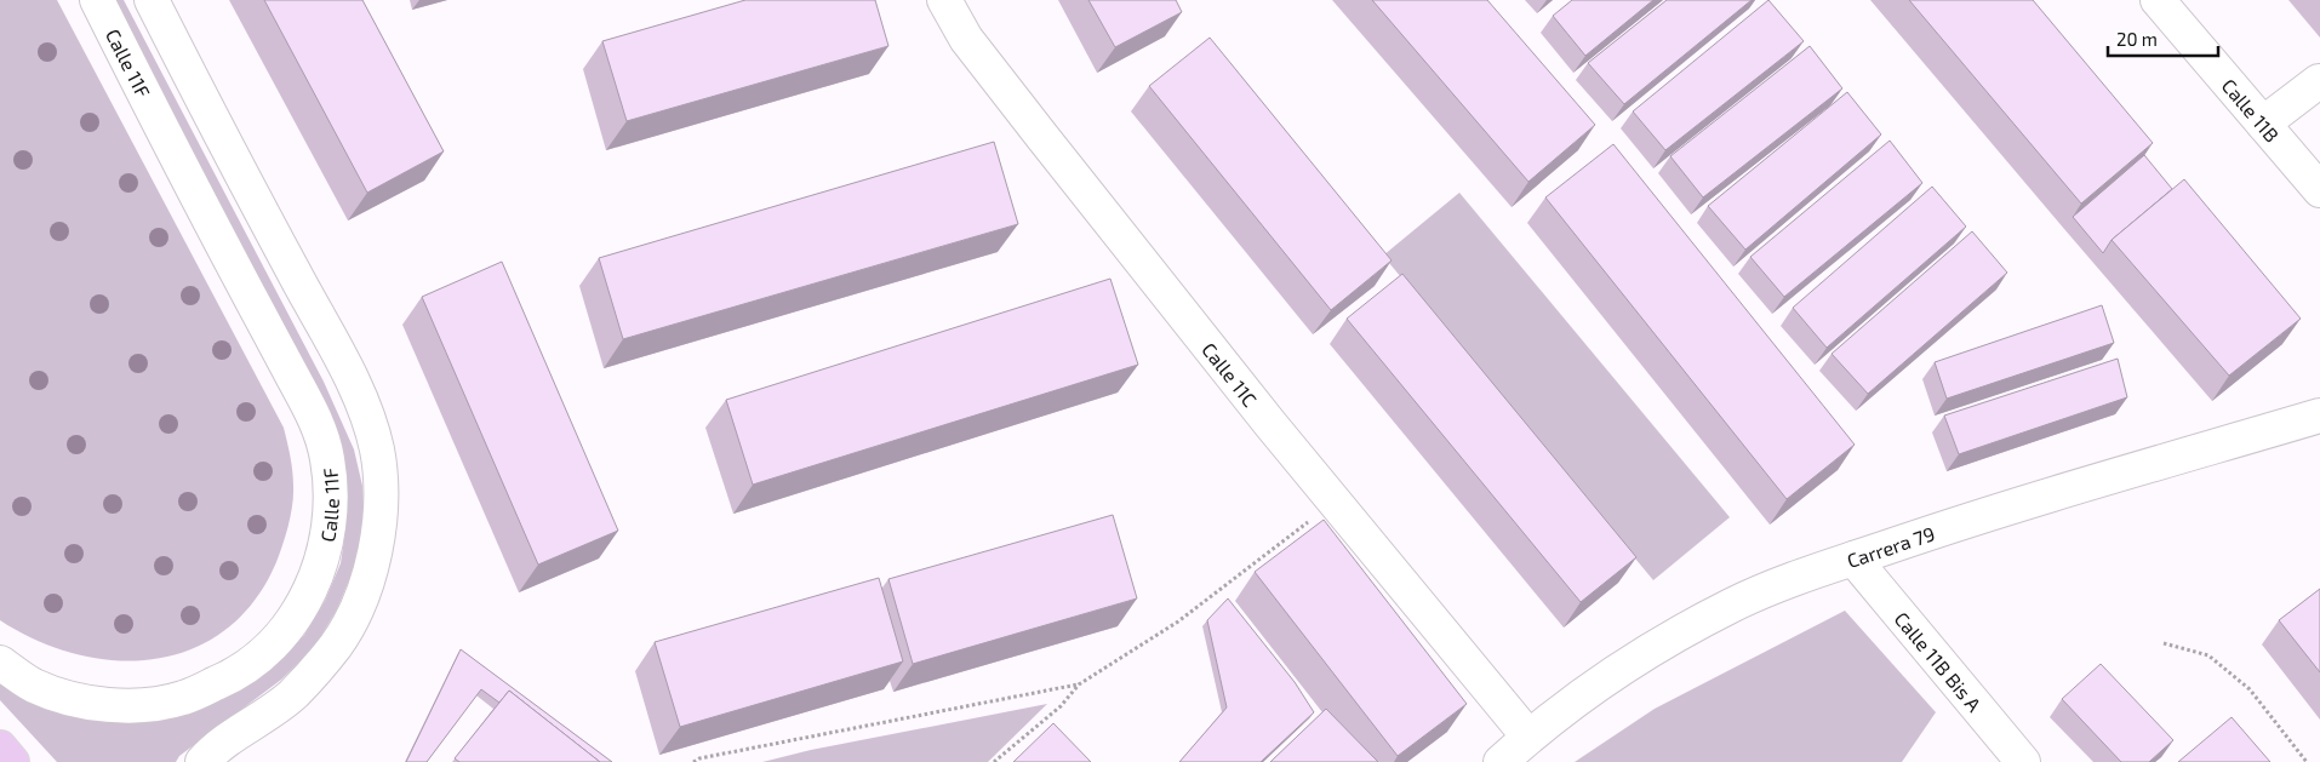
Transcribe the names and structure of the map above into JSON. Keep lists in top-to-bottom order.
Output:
{
  "streets": {
    "street": [
      "Calle 11F",
      "Calle 11B",
      "Calle 11C",
      "Carrera 79",
      "Calle 11B Bis A"
    ]
  },
  "crossings": [
    ["Calle 11C", "Carrera 79"],
    ["Carrera 79", "Calle 11B Bis A"]
  ],
  "scale_bar": "20 m"
}
